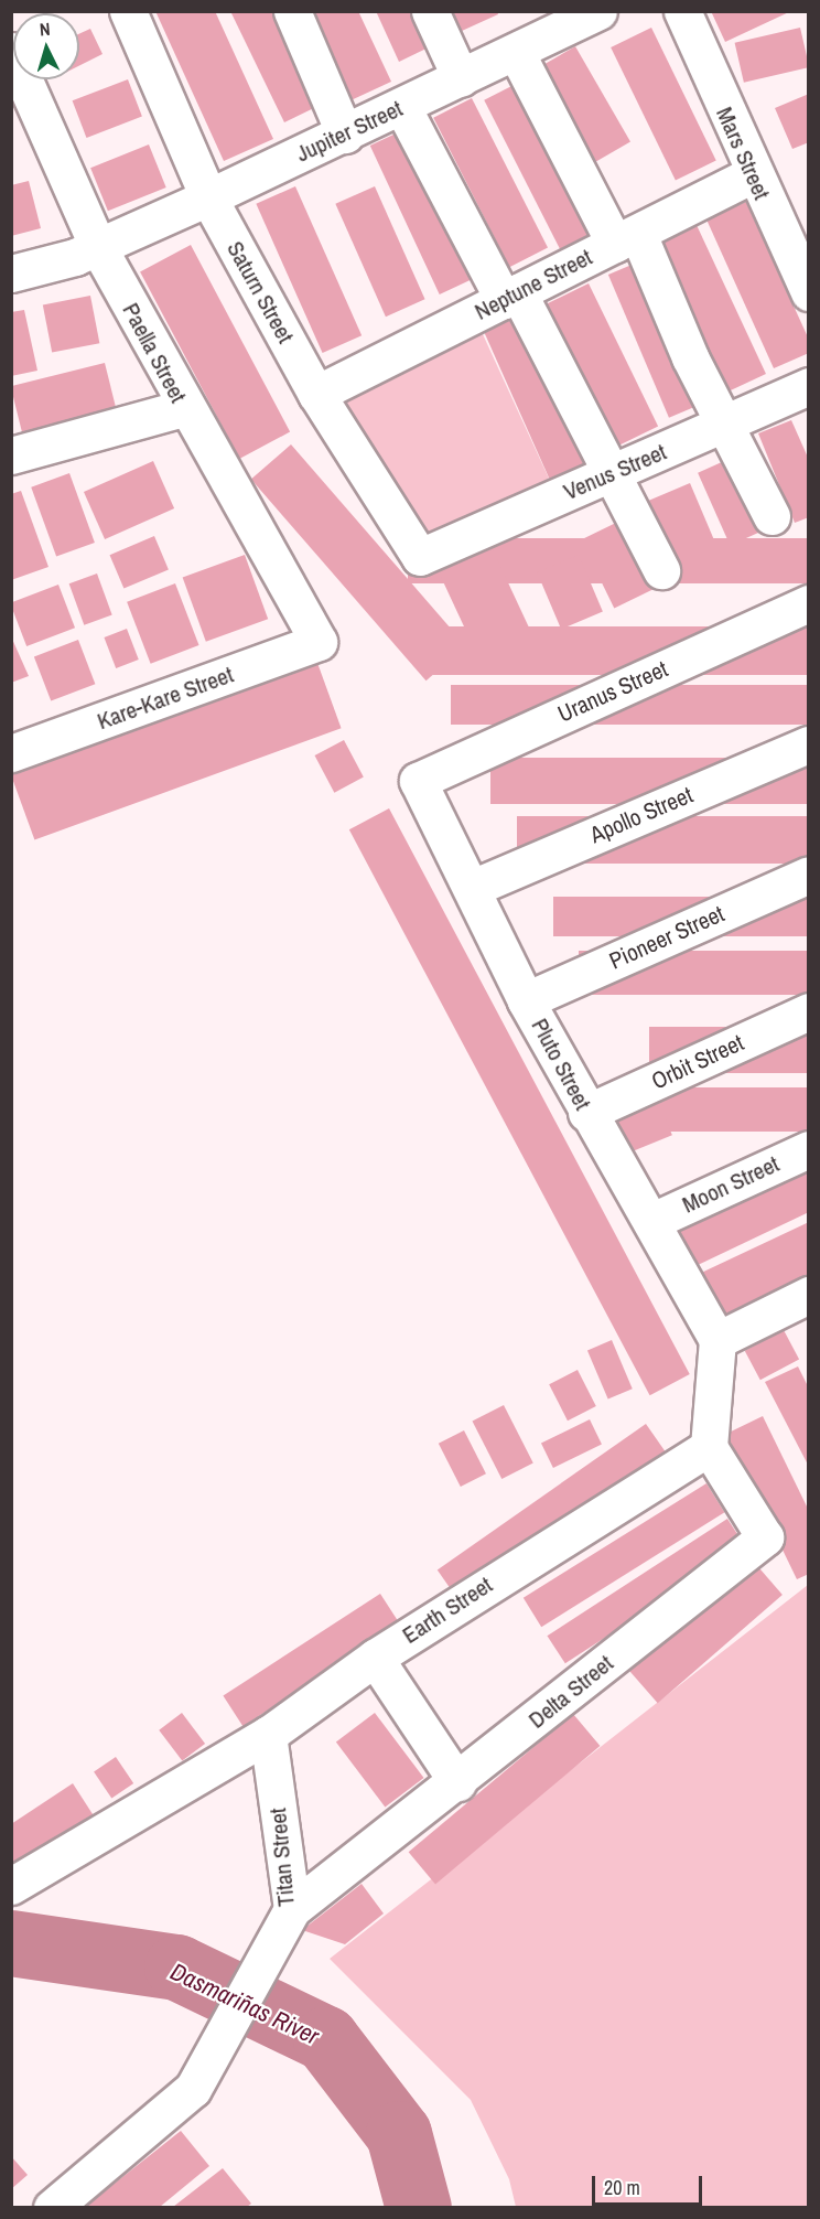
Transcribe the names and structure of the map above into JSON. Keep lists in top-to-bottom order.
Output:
{
  "streets": {
    "street": [
      "Jupiter Street",
      "Mars Street",
      "Neptune Street",
      "Saturn Street",
      "Paella Street",
      "Venus Street",
      "Uranus Street",
      "Kare-Kare Street",
      "Apollo Street",
      "Pioneer Street",
      "Orbit Street",
      "Pluto Street",
      "Moon Street",
      "Earth Street",
      "Delta Street",
      "Titan Street"
    ]
  },
  "crossings": [
    ["Jupiter Street", "Saturn Street"],
    ["Jupiter Street", "Paella Street"],
    ["Mars Street", "Neptune Street"],
    ["Neptune Street", "Saturn Street"],
    ["Saturn Street", "Venus Street"],
    ["Paella Street", "Kare-Kare Street"],
    ["Uranus Street", "Pluto Street"],
    ["Apollo Street", "Pluto Street"],
    ["Pioneer Street", "Pluto Street"],
    ["Orbit Street", "Pluto Street"],
    ["Pluto Street", "Moon Street"],
    ["Earth Street", "Delta Street"],
    ["Earth Street", "Titan Street"],
    ["Delta Street", "Titan Street"]
  ],
  "water": ["Dasmariñas River"],
  "scale_bar": "20 m",
  "north": "top"
}
